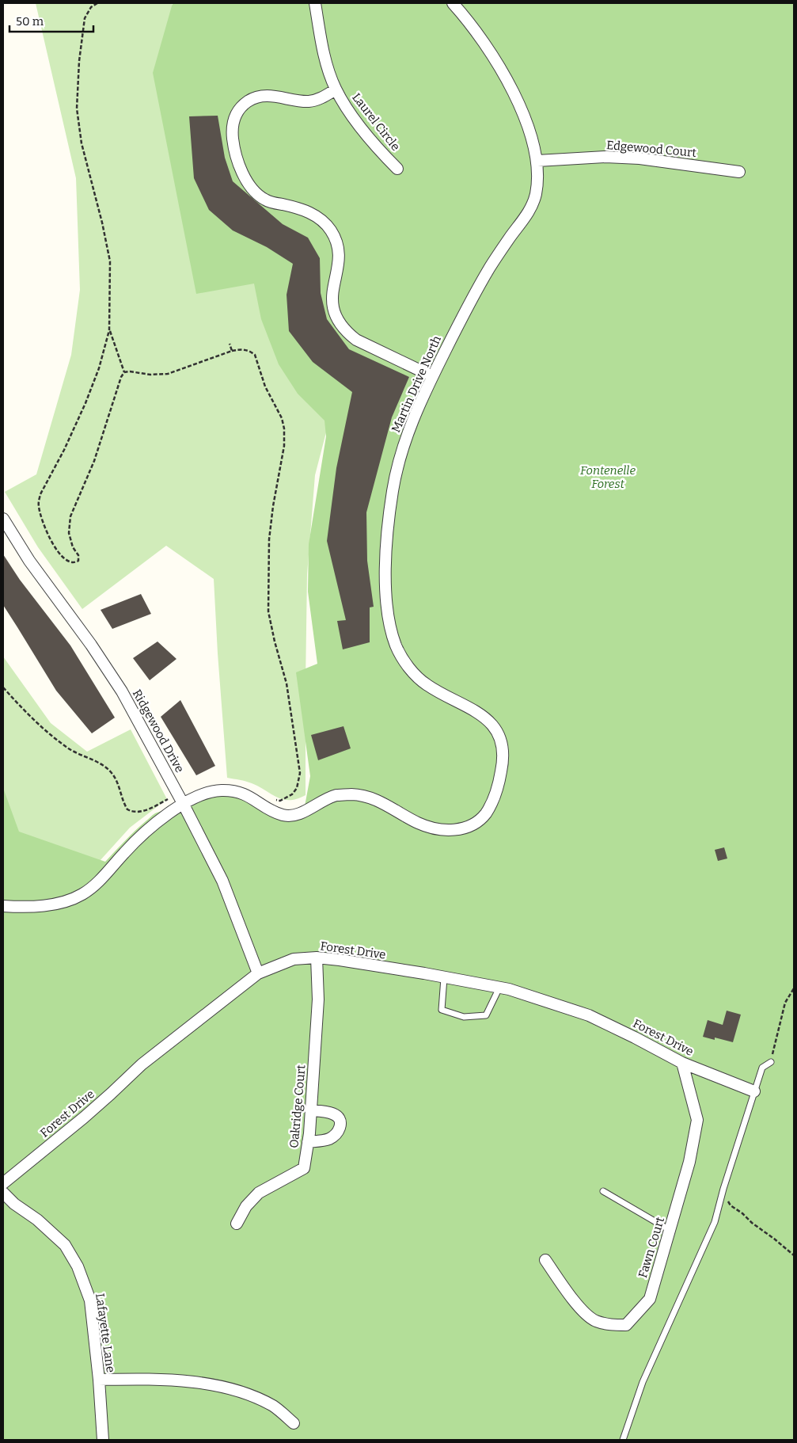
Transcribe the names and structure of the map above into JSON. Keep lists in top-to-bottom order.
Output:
{
  "streets": {
    "street": [
      "Laurel Circle",
      "Edgewood Court",
      "Martin Drive North",
      "Ridgewood Drive",
      "Forest Drive",
      "Oakridge Court",
      "Fawn Court",
      "Lafayette Lane"
    ]
  },
  "crossings": [
    ["Edgewood Court", "Martin Drive North"],
    ["Martin Drive North", "Ridgewood Drive"],
    ["Ridgewood Drive", "Forest Drive"],
    ["Forest Drive", "Oakridge Court"],
    ["Forest Drive", "Fawn Court"]
  ],
  "parks": ["Fontenelle Forest"],
  "scale_bar": "50 m"
}
